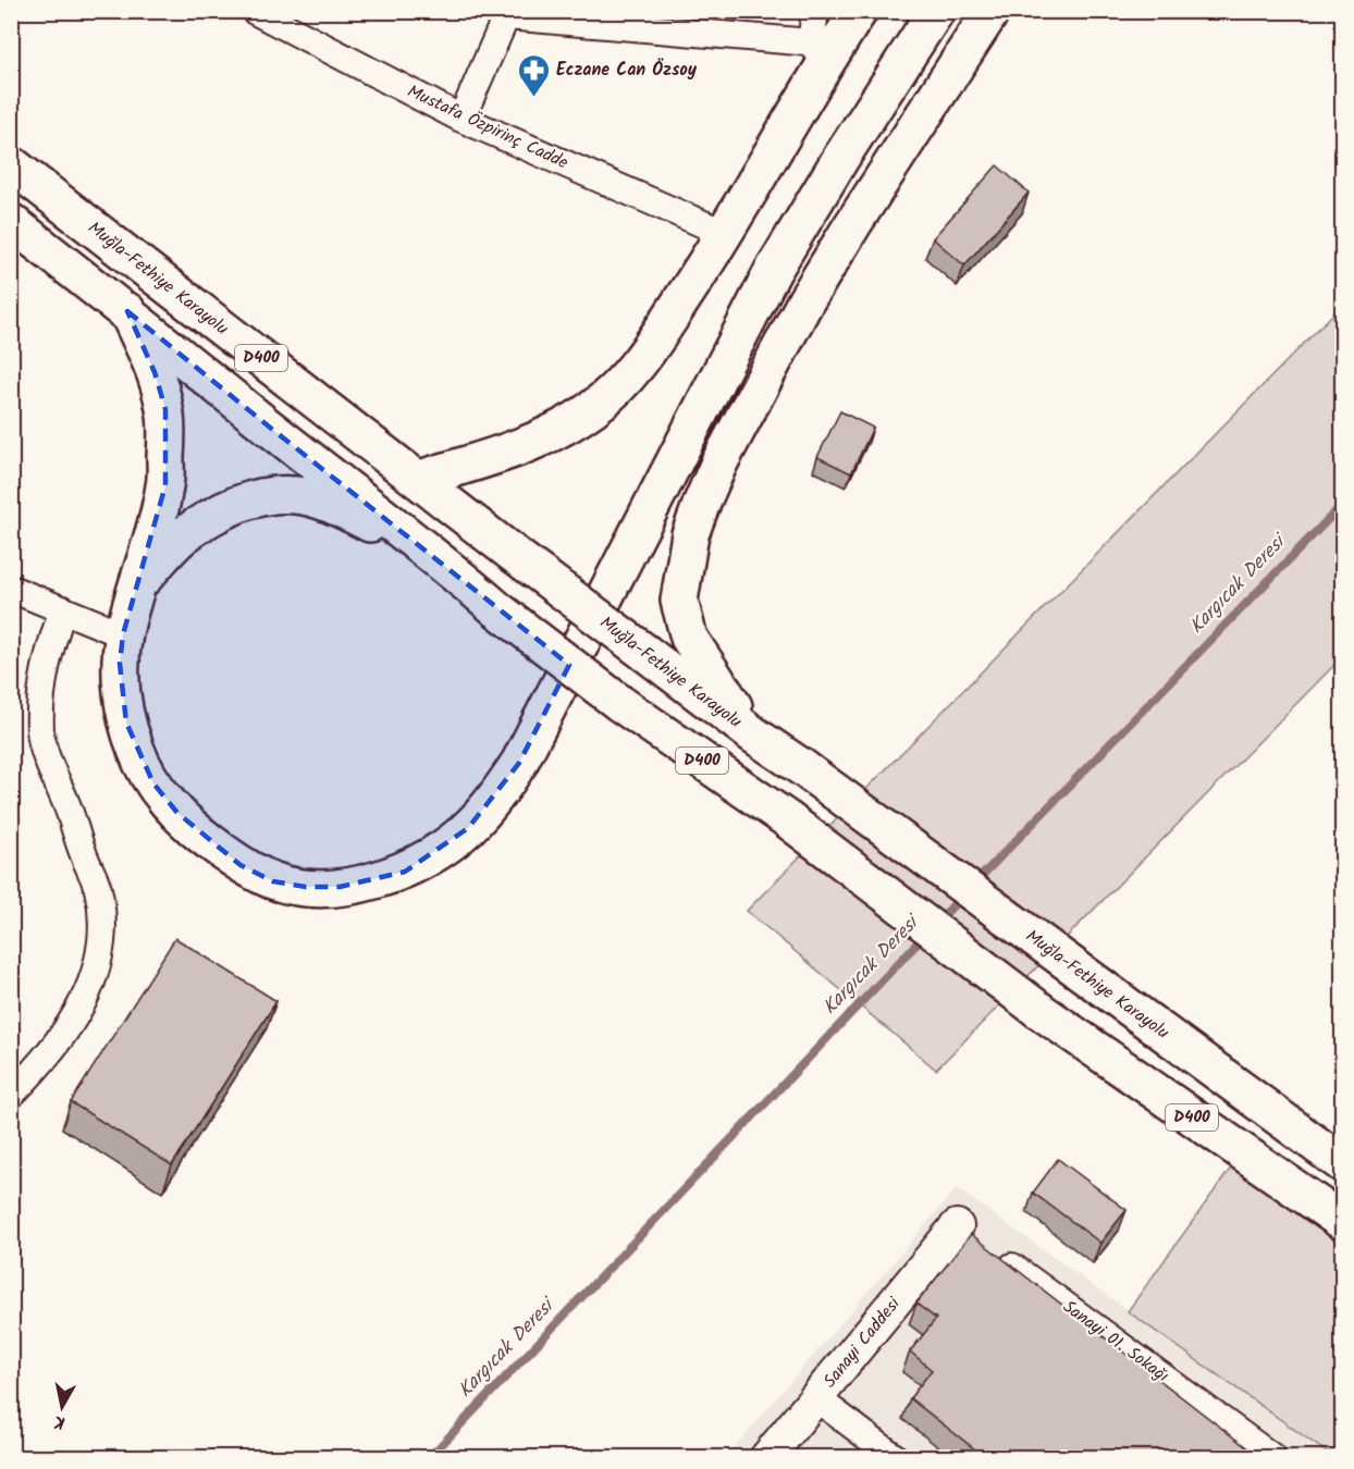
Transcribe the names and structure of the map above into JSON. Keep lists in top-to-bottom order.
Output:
{
  "streets": {
    "highway": ["Muğla-Fethiye Karayolu", "D400"],
    "street": ["Mustafa Özpirinç Cadde", "Sanayi 01. Sokağı", "Sanayi Caddesi"]
  },
  "crossings": [
    ["Sanayi 01. Sokağı", "Sanayi Caddesi"]
  ],
  "water": ["Kargıcak Deresi"],
  "places": {
    "pharmacy": ["Eczane Can Özsoy"]
  },
  "north": "bottom"
}
